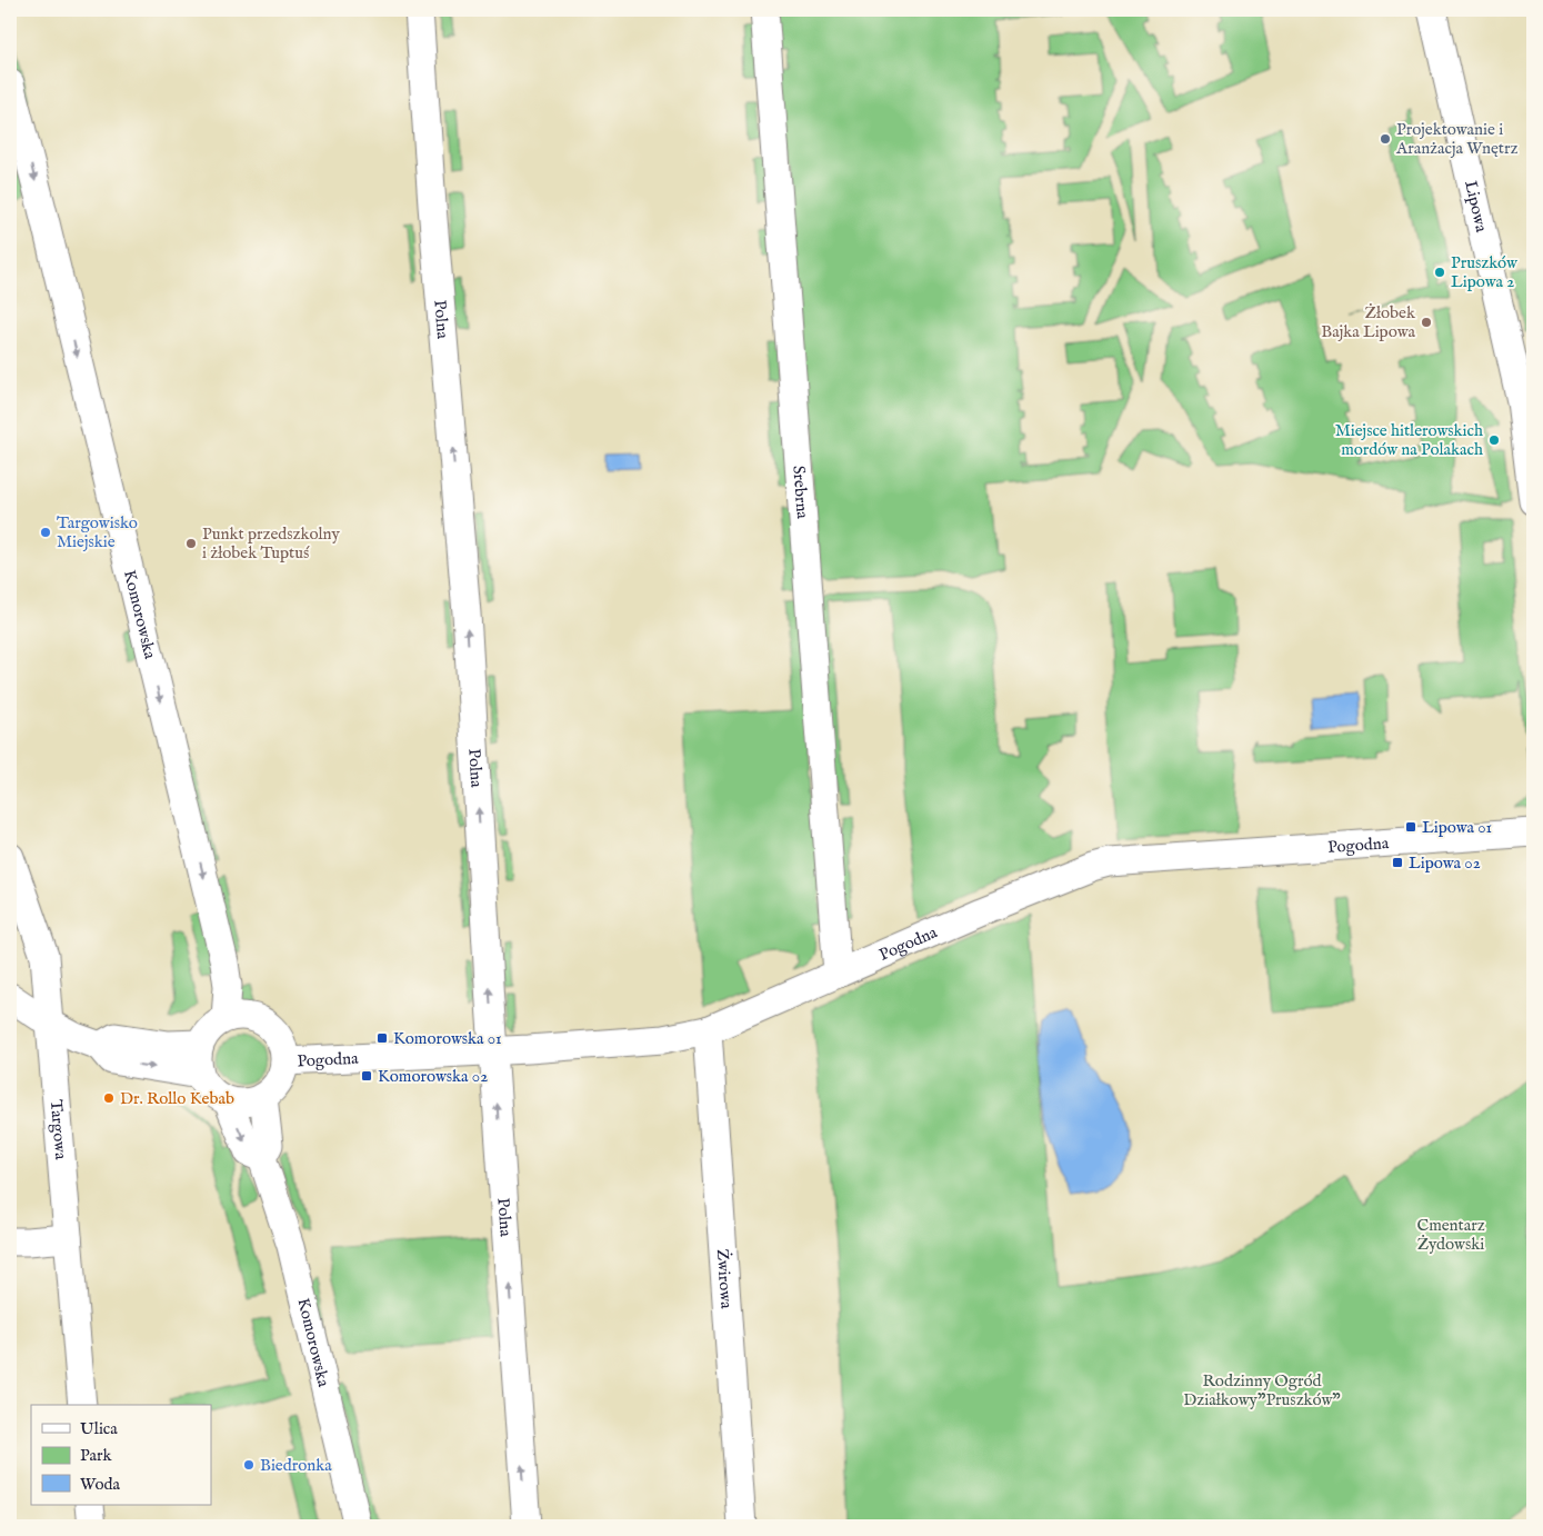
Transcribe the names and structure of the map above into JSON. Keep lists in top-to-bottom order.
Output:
{
  "streets": {
    "street": [
      "Lipowa",
      "Polna",
      "Srebrna",
      "Komorowska",
      "Pogodna",
      "Targowa",
      "Żwirowa"
    ]
  },
  "crossings": [
    ["Polna", "Pogodna"],
    ["Srebrna", "Pogodna"],
    ["Komorowska", "Pogodna"],
    ["Pogodna", "Żwirowa"]
  ],
  "one_way": ["Polna", "Komorowska"],
  "parks": ["Cmentarz Żydowski", "Rodzinny Ogród Działkowy\"Pruszków\""],
  "places": {
    "other": [
      "Projektowanie i Aranżacja Wnętrz",
      "Pruszków Lipowa 2",
      "Żłobek Bajka Lipowa",
      "Miejsce hitlerowskich mordów na Polakach",
      "Targowisko Miejskie",
      "Punkt przedszkolny i żłobek Tuptuś",
      "Dr. Rollo Kebab",
      "Biedronka"
    ],
    "transit": [
      "Lipowa 01",
      "Lipowa 02",
      "Komorowska 01",
      "Komorowska 02"
    ]
  },
  "legend": ["Ulica", "Park", "Woda"]
}
